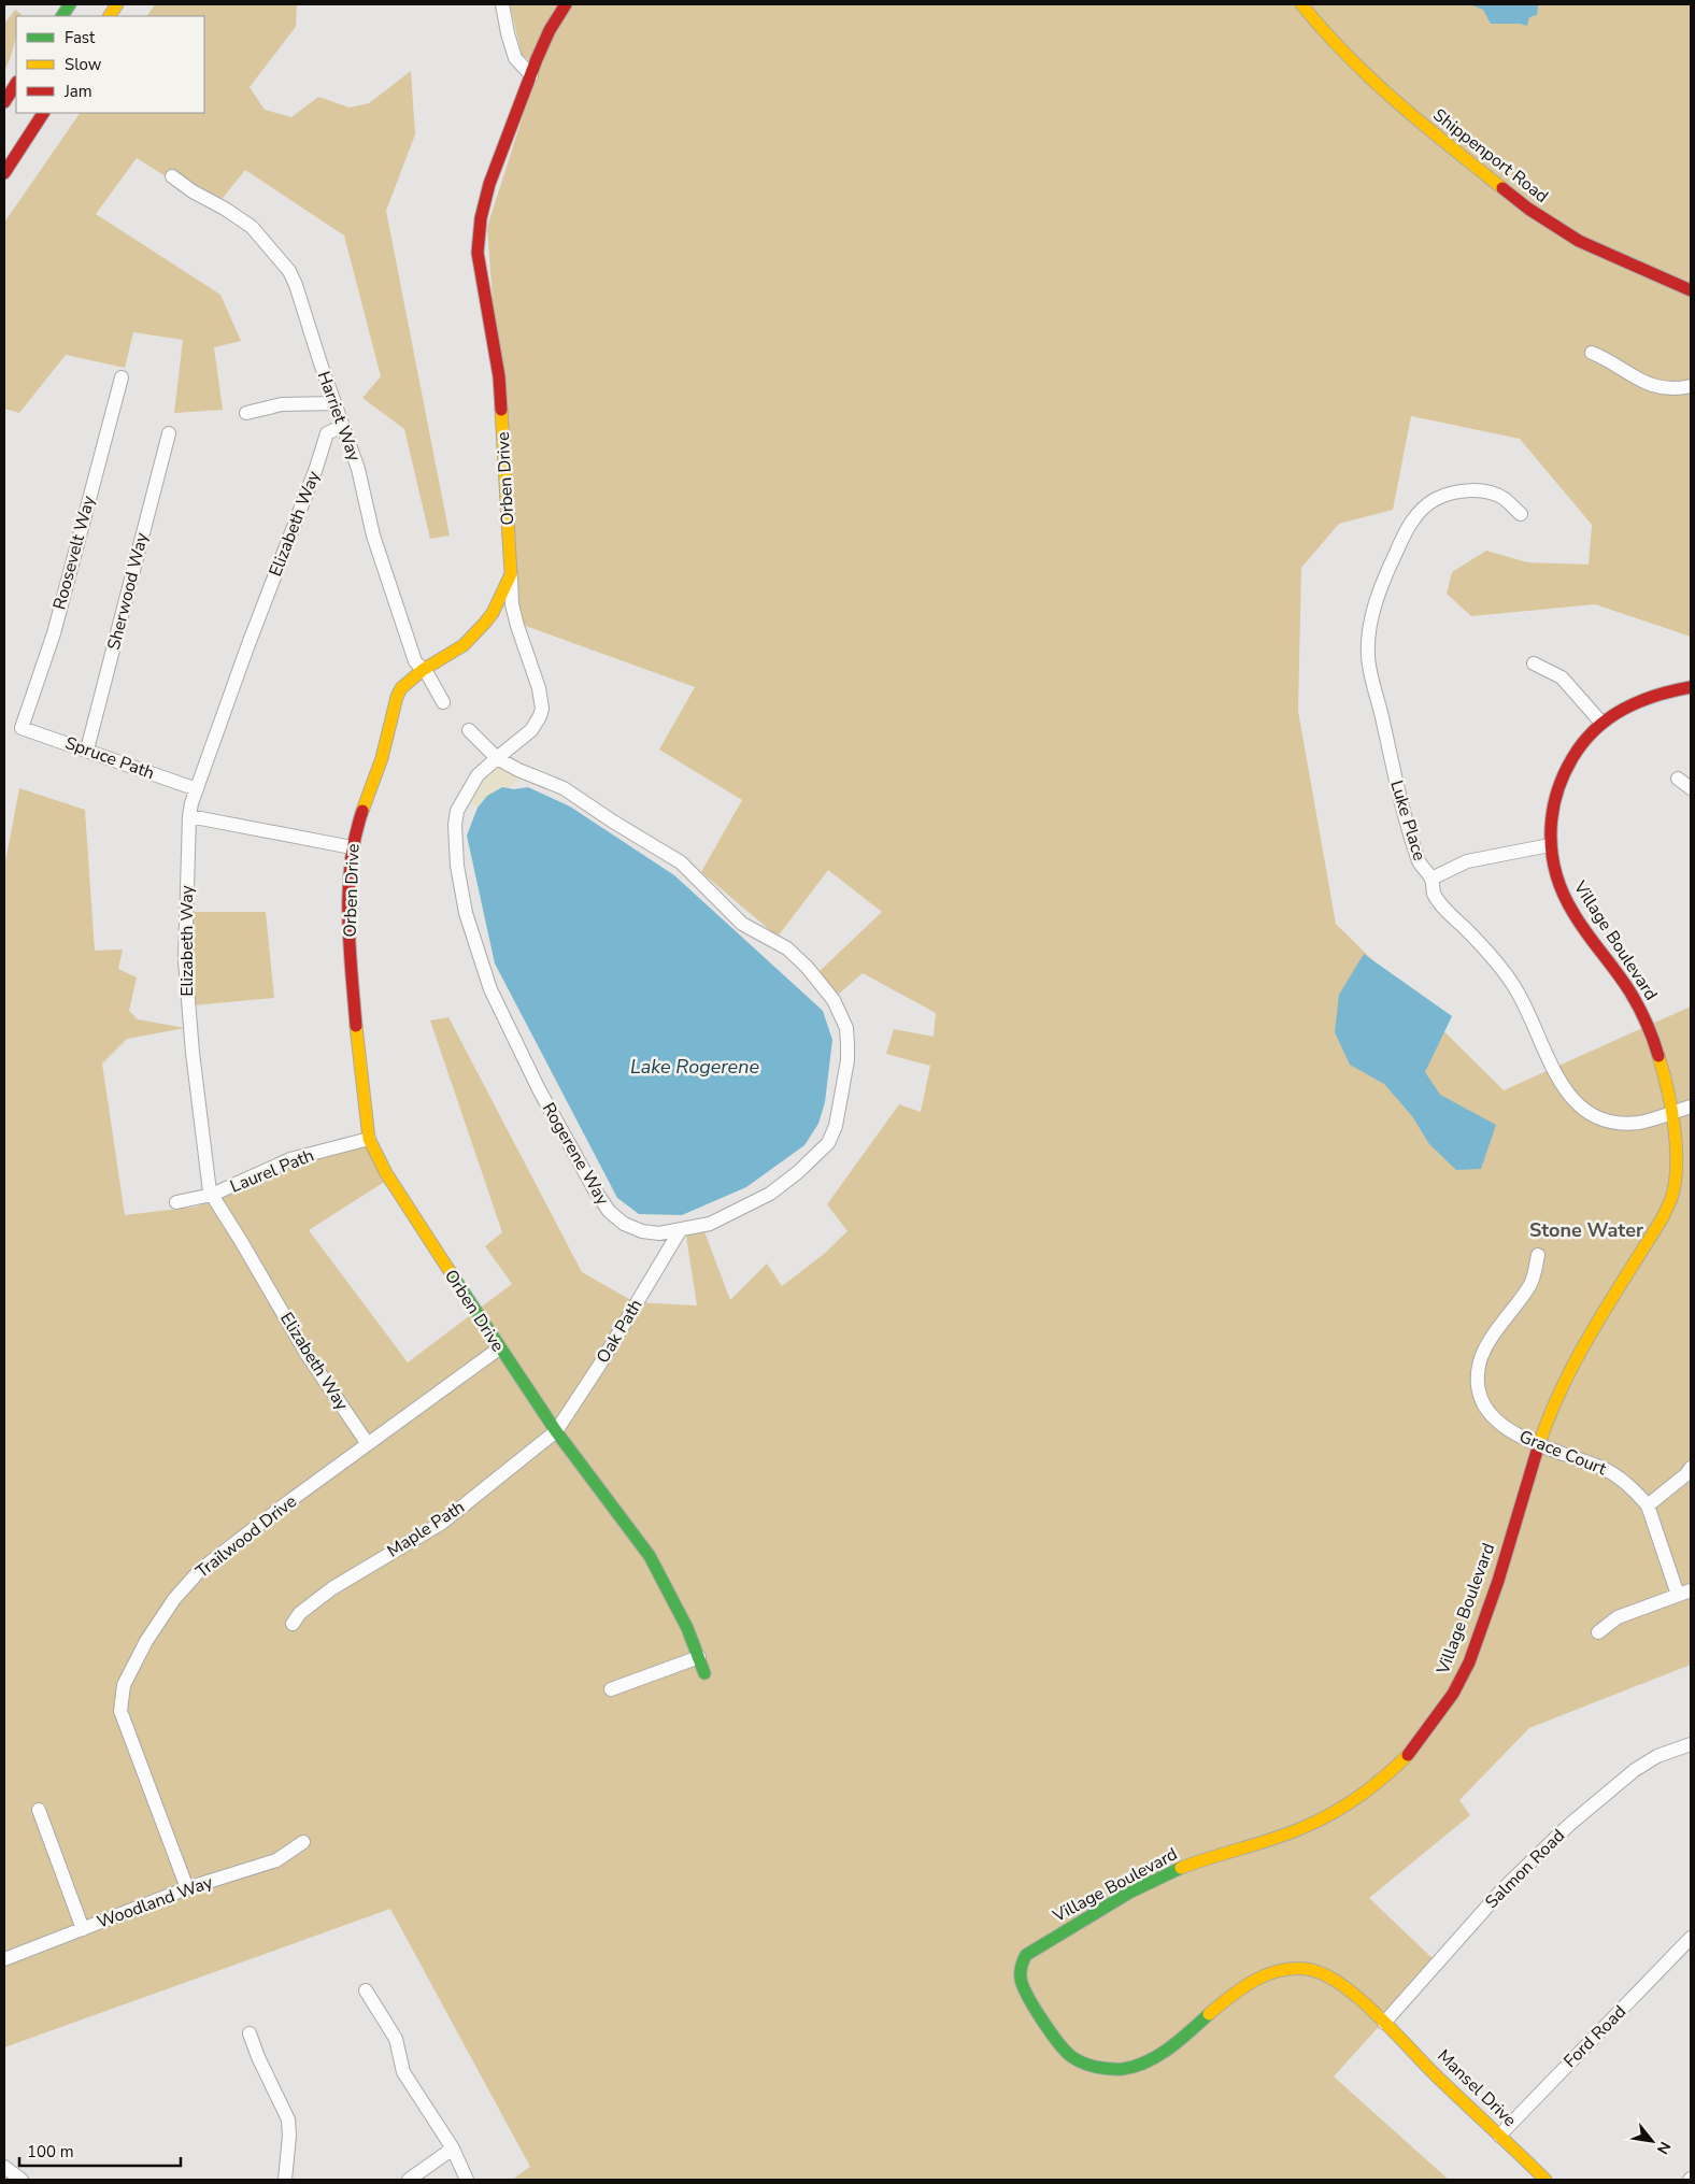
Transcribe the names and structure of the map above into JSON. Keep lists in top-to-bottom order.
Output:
{
  "streets": {
    "main road": [
      "Shippenport Road",
      "Orben Drive",
      "Village Boulevard",
      "Mansel Drive"
    ],
    "street": [
      "Harriet Way",
      "Elizabeth Way",
      "Roosevelt Way",
      "Sherwood Way",
      "Spruce Path",
      "Luke Place",
      "Rogerene Way",
      "Laurel Path",
      "Oak Path",
      "Grace Court",
      "Maple Path",
      "Trailwood Drive",
      "Salmon Road",
      "Woodland Way",
      "Ford Road"
    ]
  },
  "crossings": [
    ["Harriet Way", "Orben Drive"],
    ["Harriet Way", "Elizabeth Way"],
    ["Orben Drive", "Rogerene Way"],
    ["Orben Drive", "Laurel Path"],
    ["Orben Drive", "Oak Path"],
    ["Orben Drive", "Maple Path"],
    ["Orben Drive", "Trailwood Drive"],
    ["Elizabeth Way", "Spruce Path"],
    ["Elizabeth Way", "Laurel Path"],
    ["Elizabeth Way", "Trailwood Drive"],
    ["Roosevelt Way", "Spruce Path"],
    ["Sherwood Way", "Spruce Path"],
    ["Luke Place", "Village Boulevard"],
    ["Village Boulevard", "Grace Court"],
    ["Village Boulevard", "Salmon Road"],
    ["Village Boulevard", "Mansel Drive"],
    ["Rogerene Way", "Oak Path"],
    ["Oak Path", "Maple Path"],
    ["Trailwood Drive", "Woodland Way"],
    ["Salmon Road", "Mansel Drive"],
    ["Ford Road", "Mansel Drive"]
  ],
  "districts": ["Stone Water"],
  "water": ["Lake Rogerene"],
  "legend": ["Fast", "Slow", "Jam"],
  "scale_bar": "100 m",
  "north": "bottom right"
}
